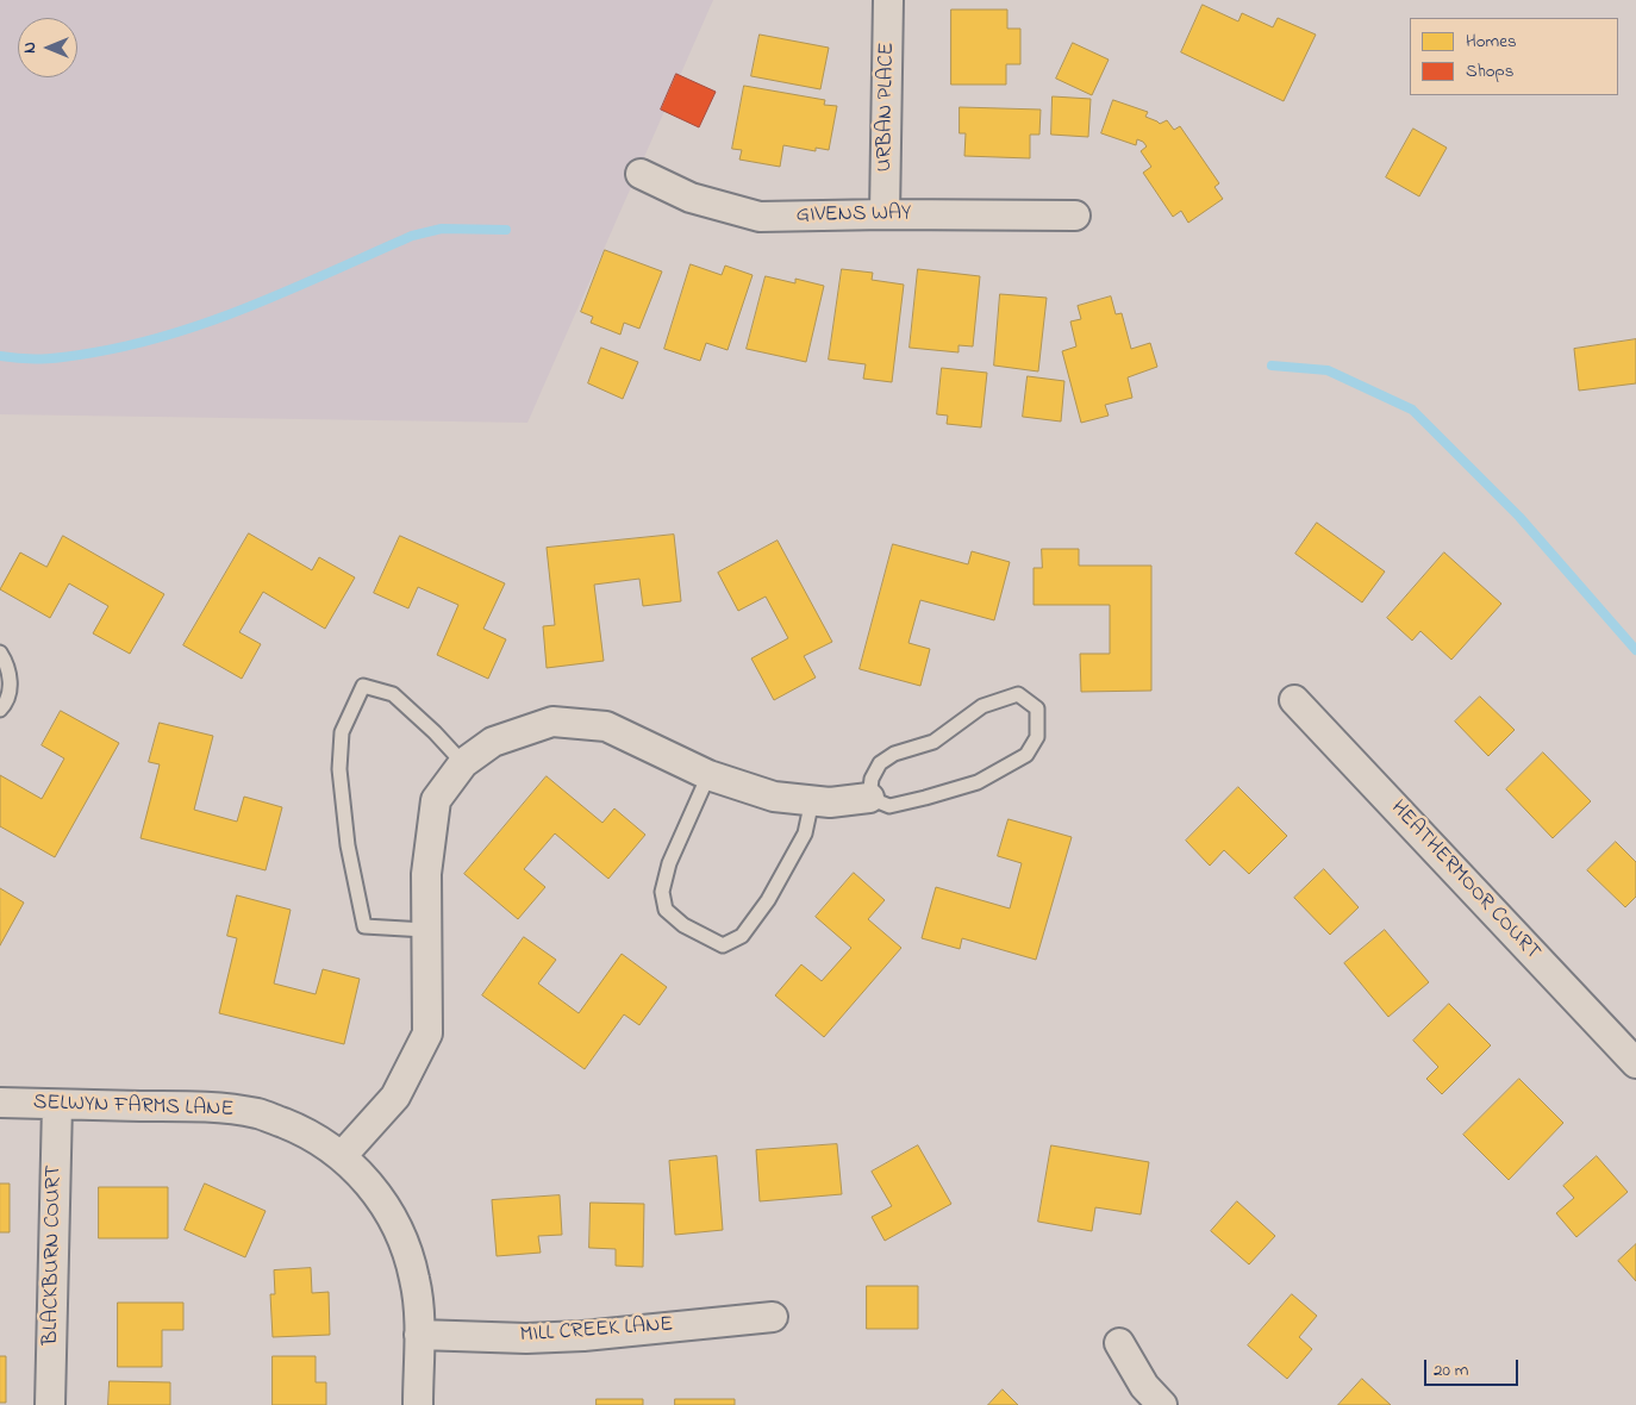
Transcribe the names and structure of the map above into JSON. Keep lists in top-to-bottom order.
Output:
{
  "streets": {
    "street": [
      "URBAN PLACE",
      "GIVENS WAY",
      "HEATHERMOOR COURT",
      "SELWYN FARMS LANE",
      "BLACKBURN COURT",
      "MILL CREEK LANE"
    ]
  },
  "crossings": [
    ["URBAN PLACE", "GIVENS WAY"],
    ["SELWYN FARMS LANE", "BLACKBURN COURT"],
    ["SELWYN FARMS LANE", "MILL CREEK LANE"]
  ],
  "legend": ["Homes", "Shops"],
  "scale_bar": "20 m",
  "north": "left"
}
